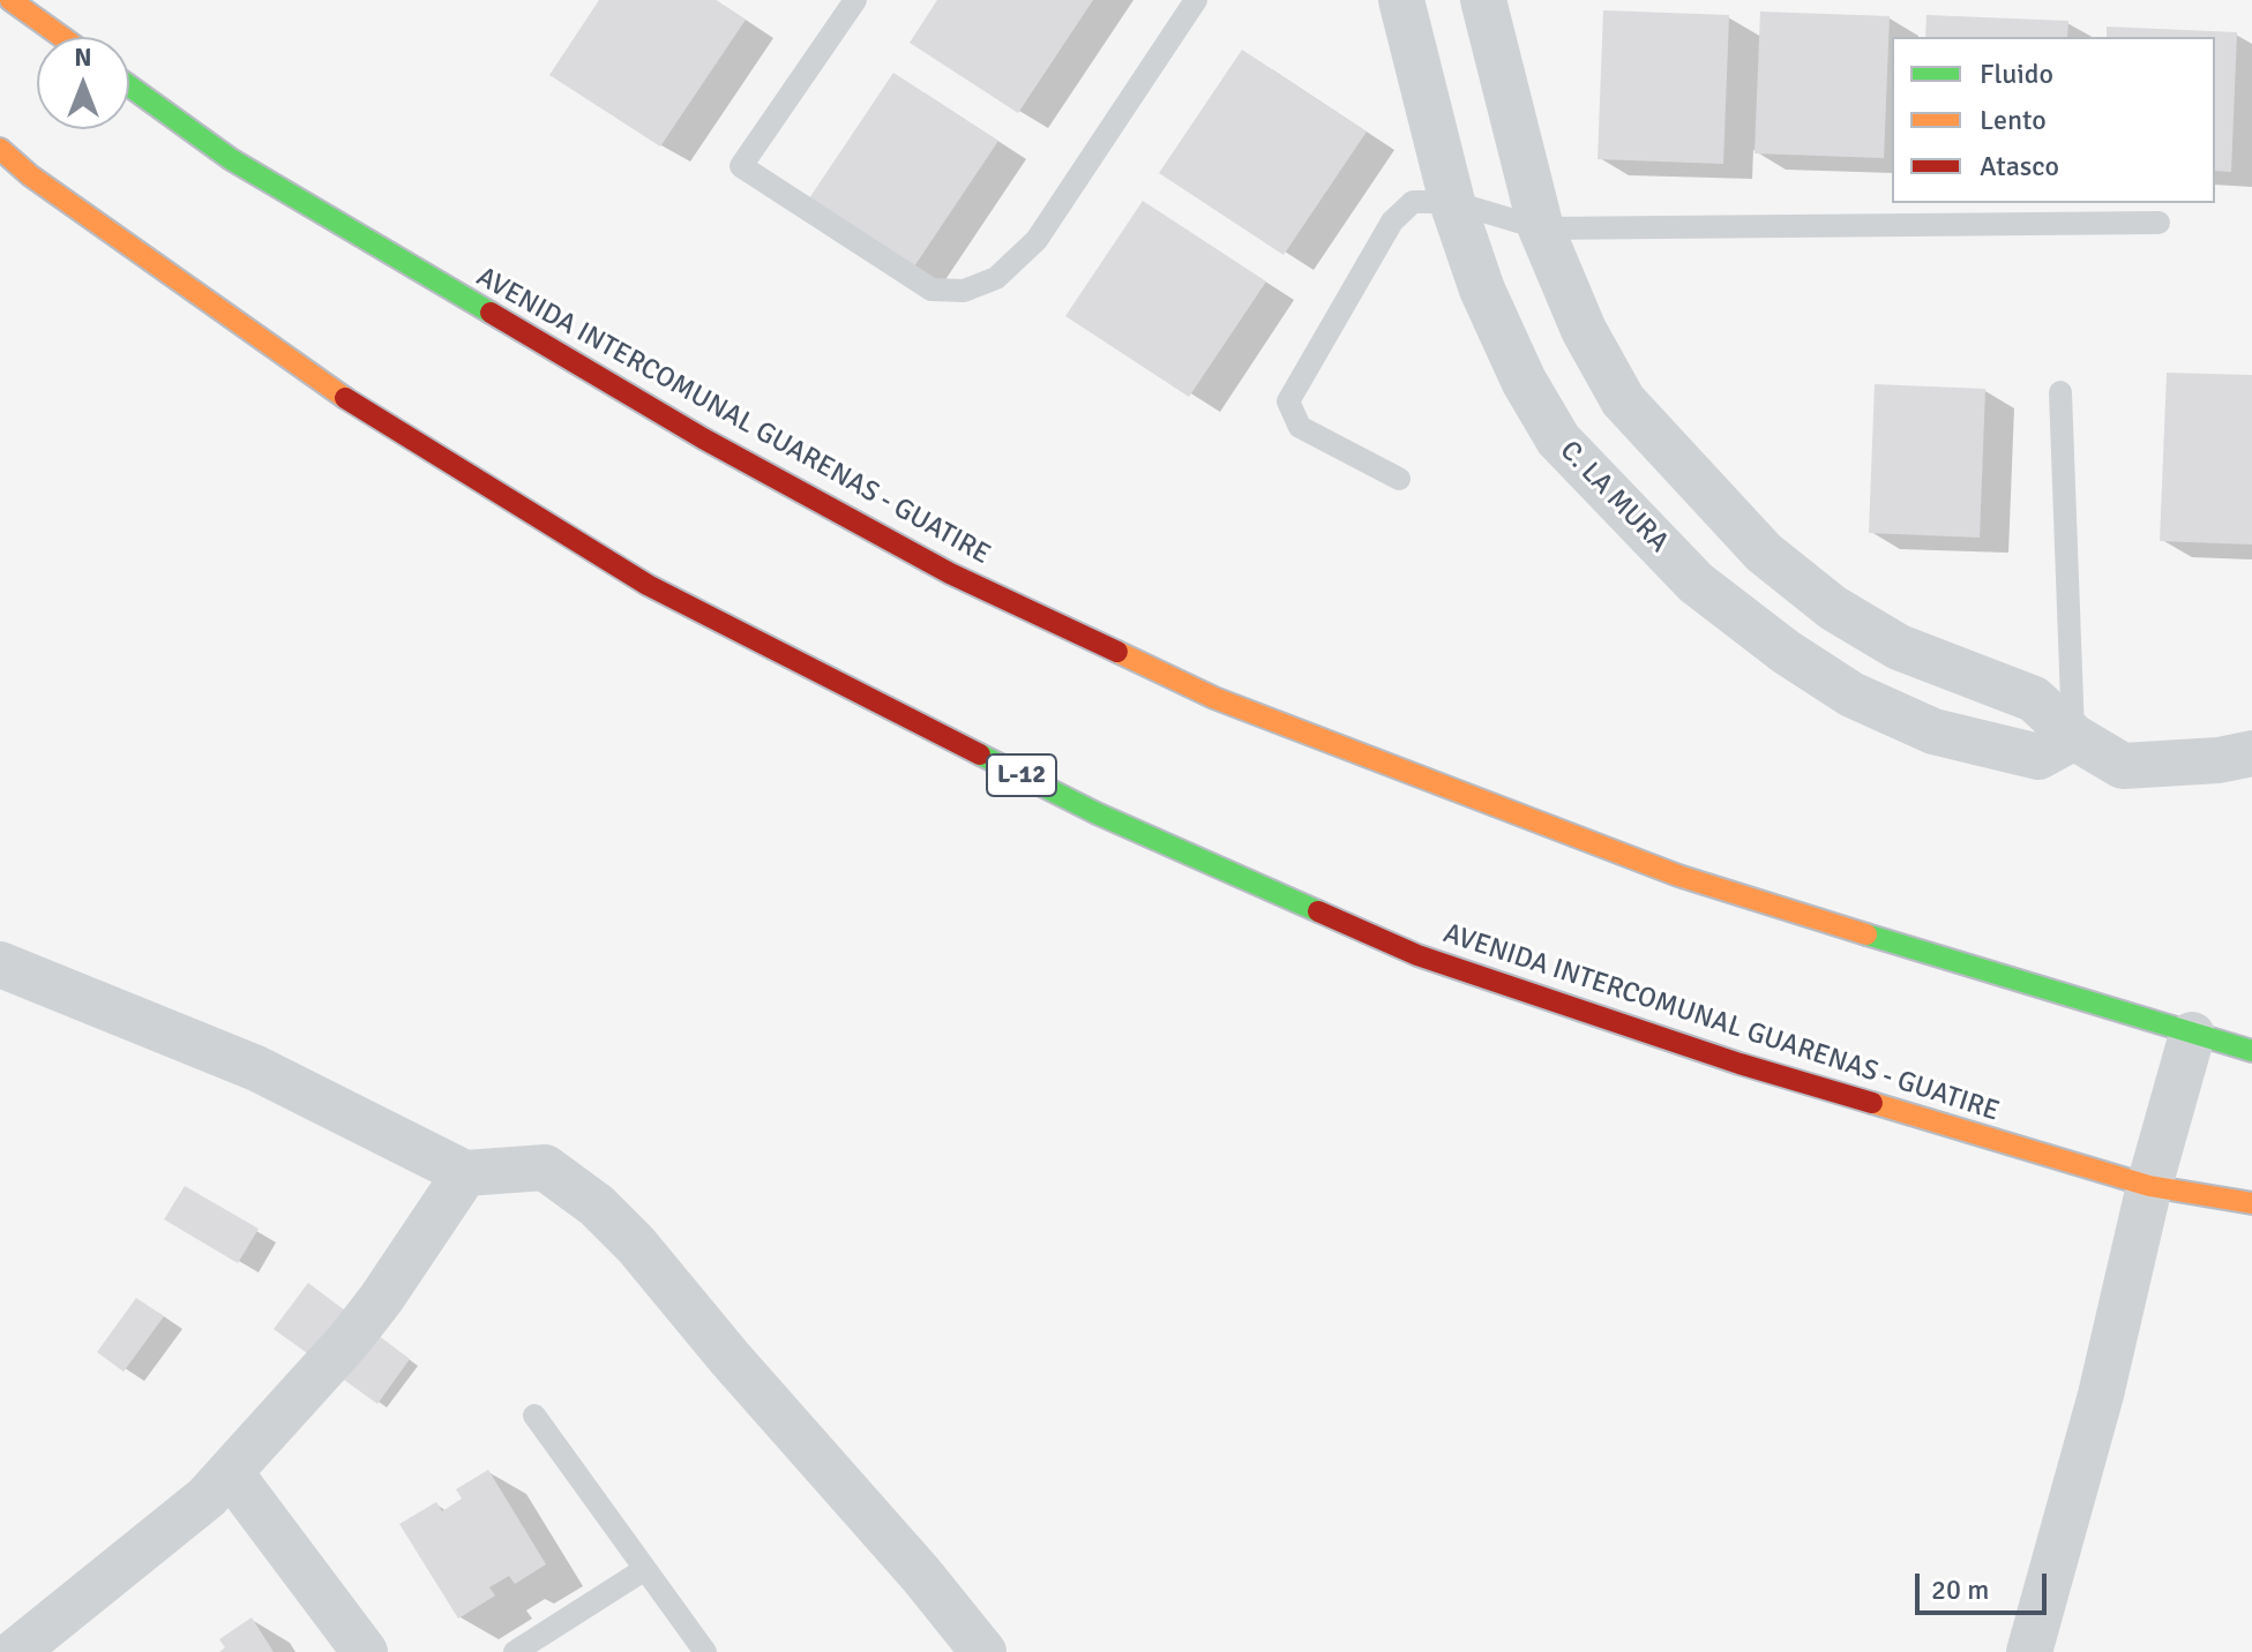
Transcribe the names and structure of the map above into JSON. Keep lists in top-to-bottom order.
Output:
{
  "streets": {
    "highway": ["AVENIDA INTERCOMUNAL GUARENAS - GUATIRE", "L-12"],
    "street": ["C. LA MURA"]
  },
  "legend": ["Fluido", "Lento", "Atasco"],
  "scale_bar": "20 m",
  "north": "top"
}
